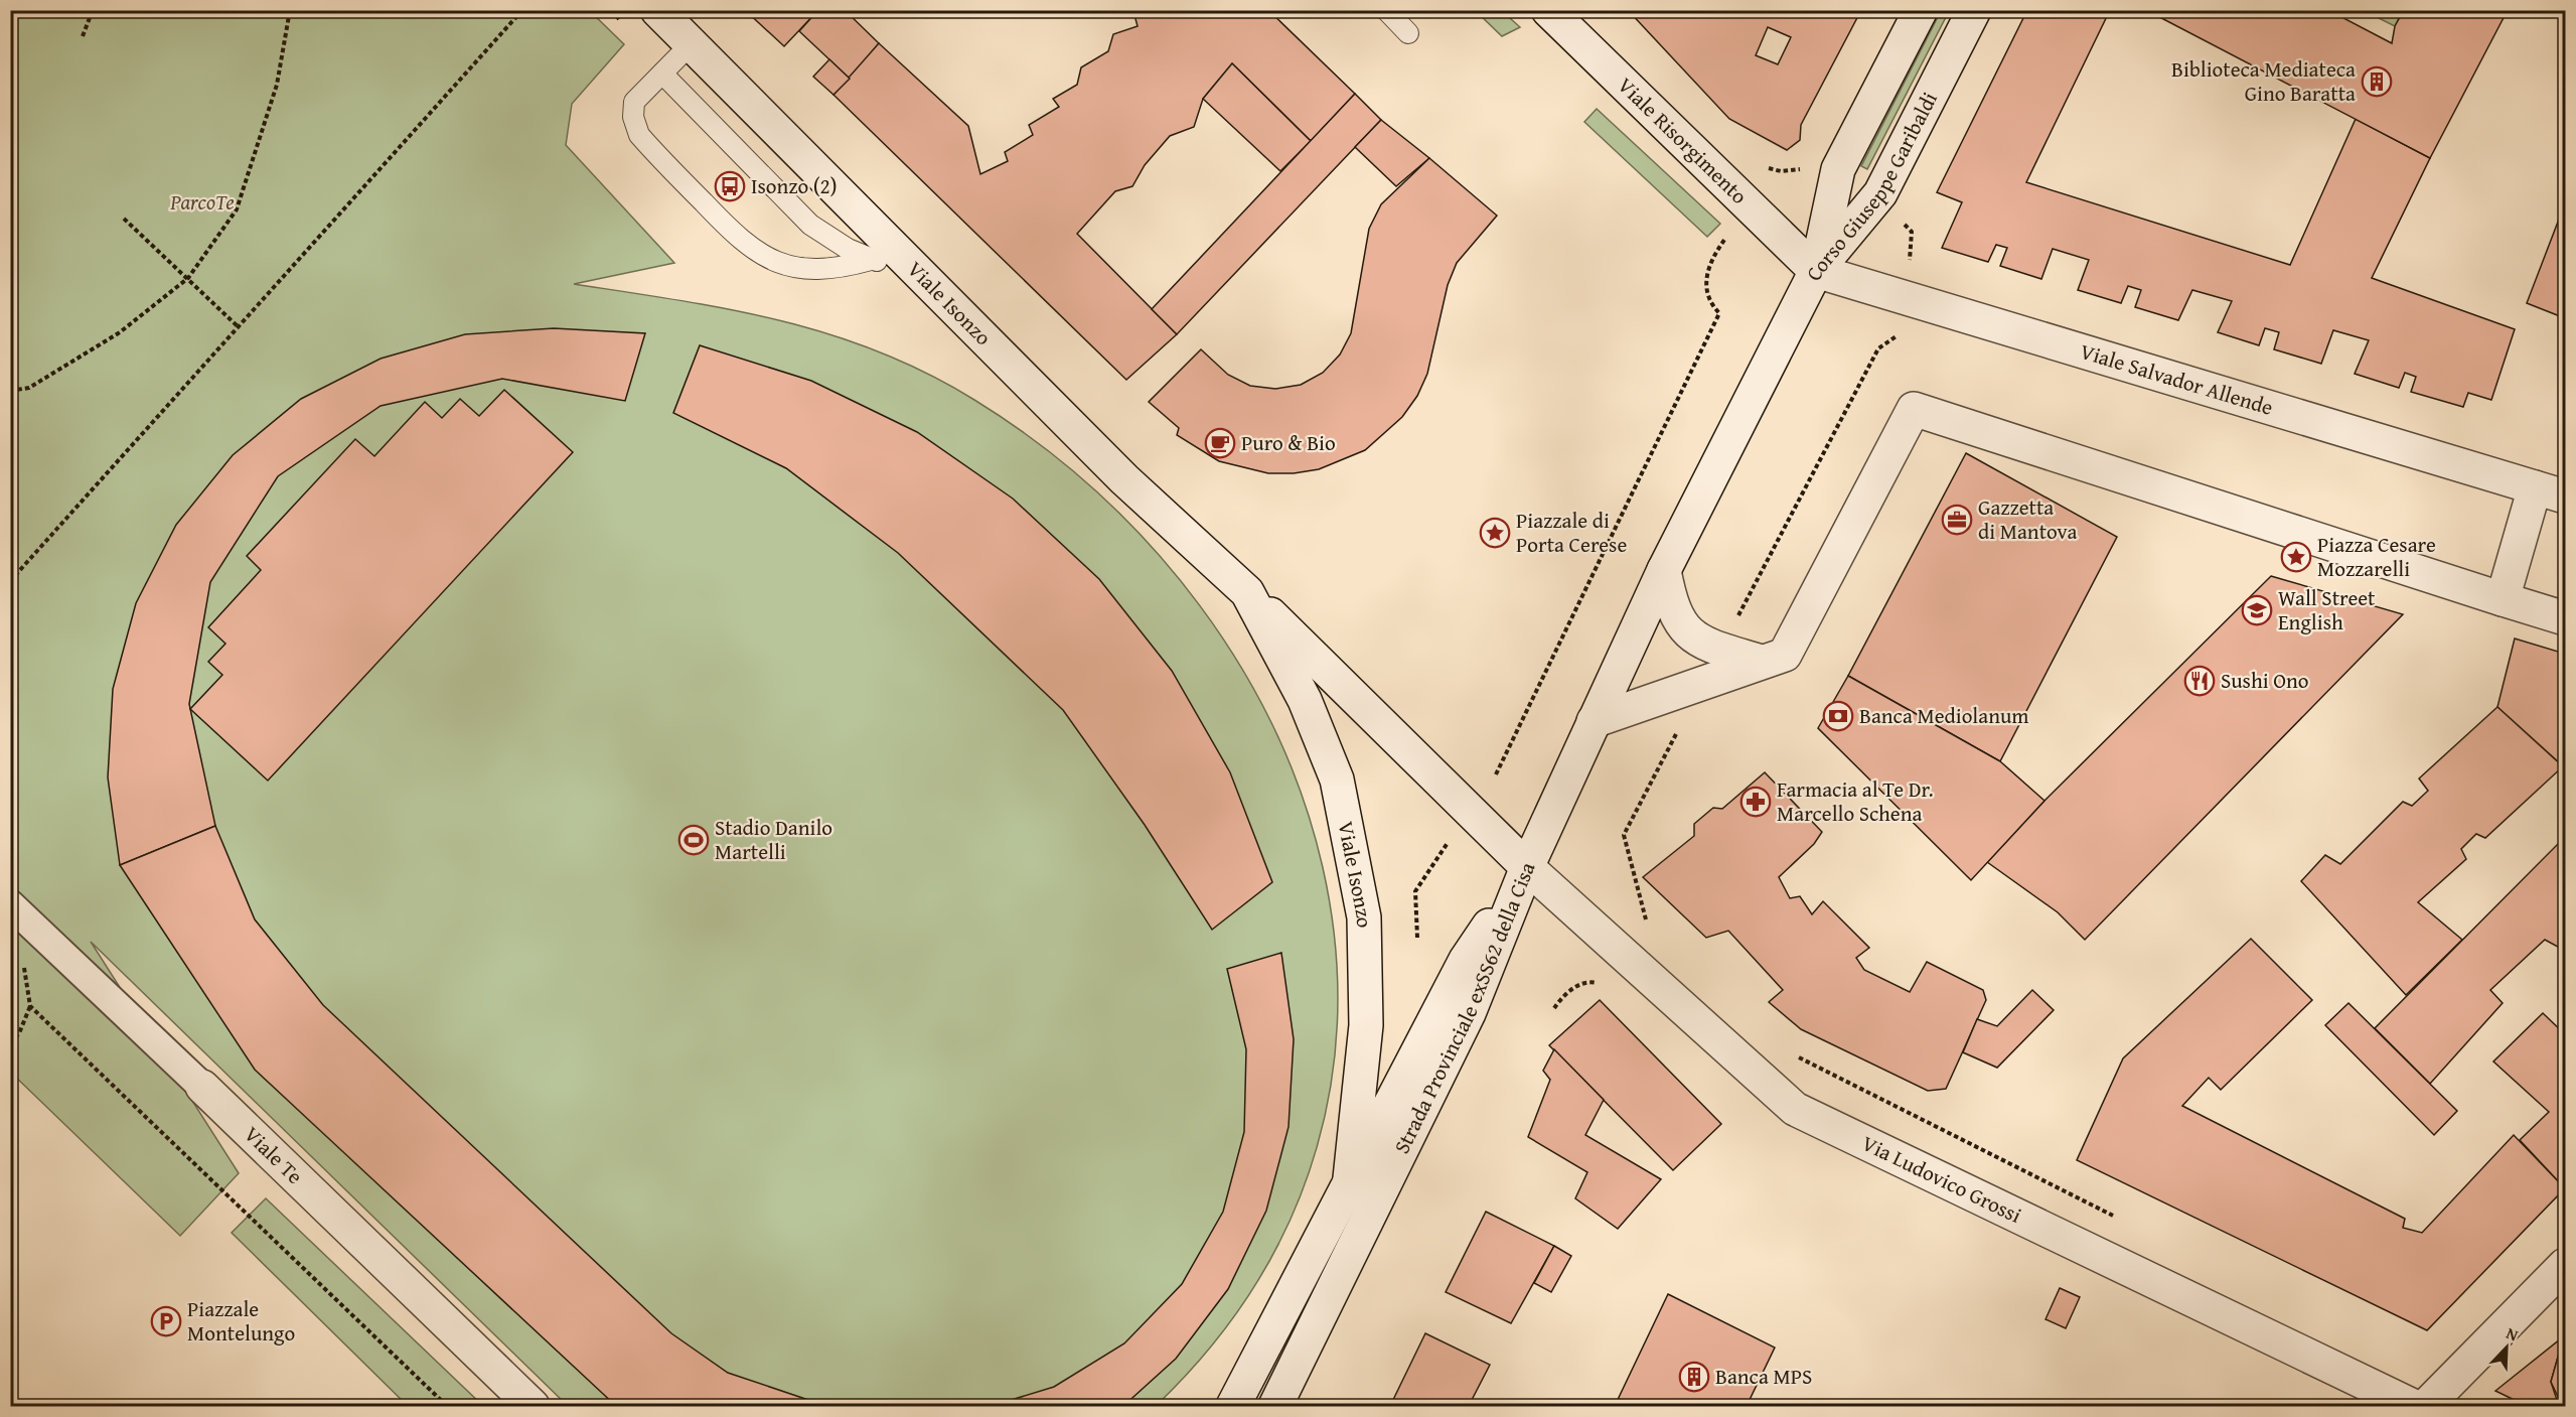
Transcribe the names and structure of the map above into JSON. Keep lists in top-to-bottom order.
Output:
{
  "streets": {
    "main road": [
      "Viale Risorgimento",
      "Corso Giuseppe Garibaldi",
      "Viale Isonzo",
      "Viale Salvador Allende",
      "Strada Provinciale exSS62 della Cisa",
      "Viale Te",
      "Via Ludovico Grossi"
    ]
  },
  "crossings": [
    ["Viale Risorgimento", "Corso Giuseppe Garibaldi"],
    ["Viale Risorgimento", "Viale Salvador Allende"],
    ["Corso Giuseppe Garibaldi", "Viale Salvador Allende"],
    ["Viale Isonzo", "Strada Provinciale exSS62 della Cisa"],
    ["Viale Isonzo", "Via Ludovico Grossi"],
    ["Strada Provinciale exSS62 della Cisa", "Via Ludovico Grossi"]
  ],
  "parks": ["ParcoTe"],
  "places": {
    "building": ["Biblioteca Mediateca Gino Baratta", "Banca MPS"],
    "bus stop": ["Isonzo (2)"],
    "cafe": ["Puro & Bio"],
    "office": ["Gazzetta di Mantova"],
    "place": ["Piazzale di Porta Cerese", "Piazza Cesare Mozzarelli"],
    "school or university": ["Wall Street English"],
    "restaurant": ["Sushi Ono"],
    "bank": ["Banca Mediolanum"],
    "pharmacy": ["Farmacia al Te Dr. Marcello Schena"],
    "sports": ["Stadio Danilo Martelli"],
    "parking": ["Piazzale Montelungo"]
  },
  "north": "top right"
}
